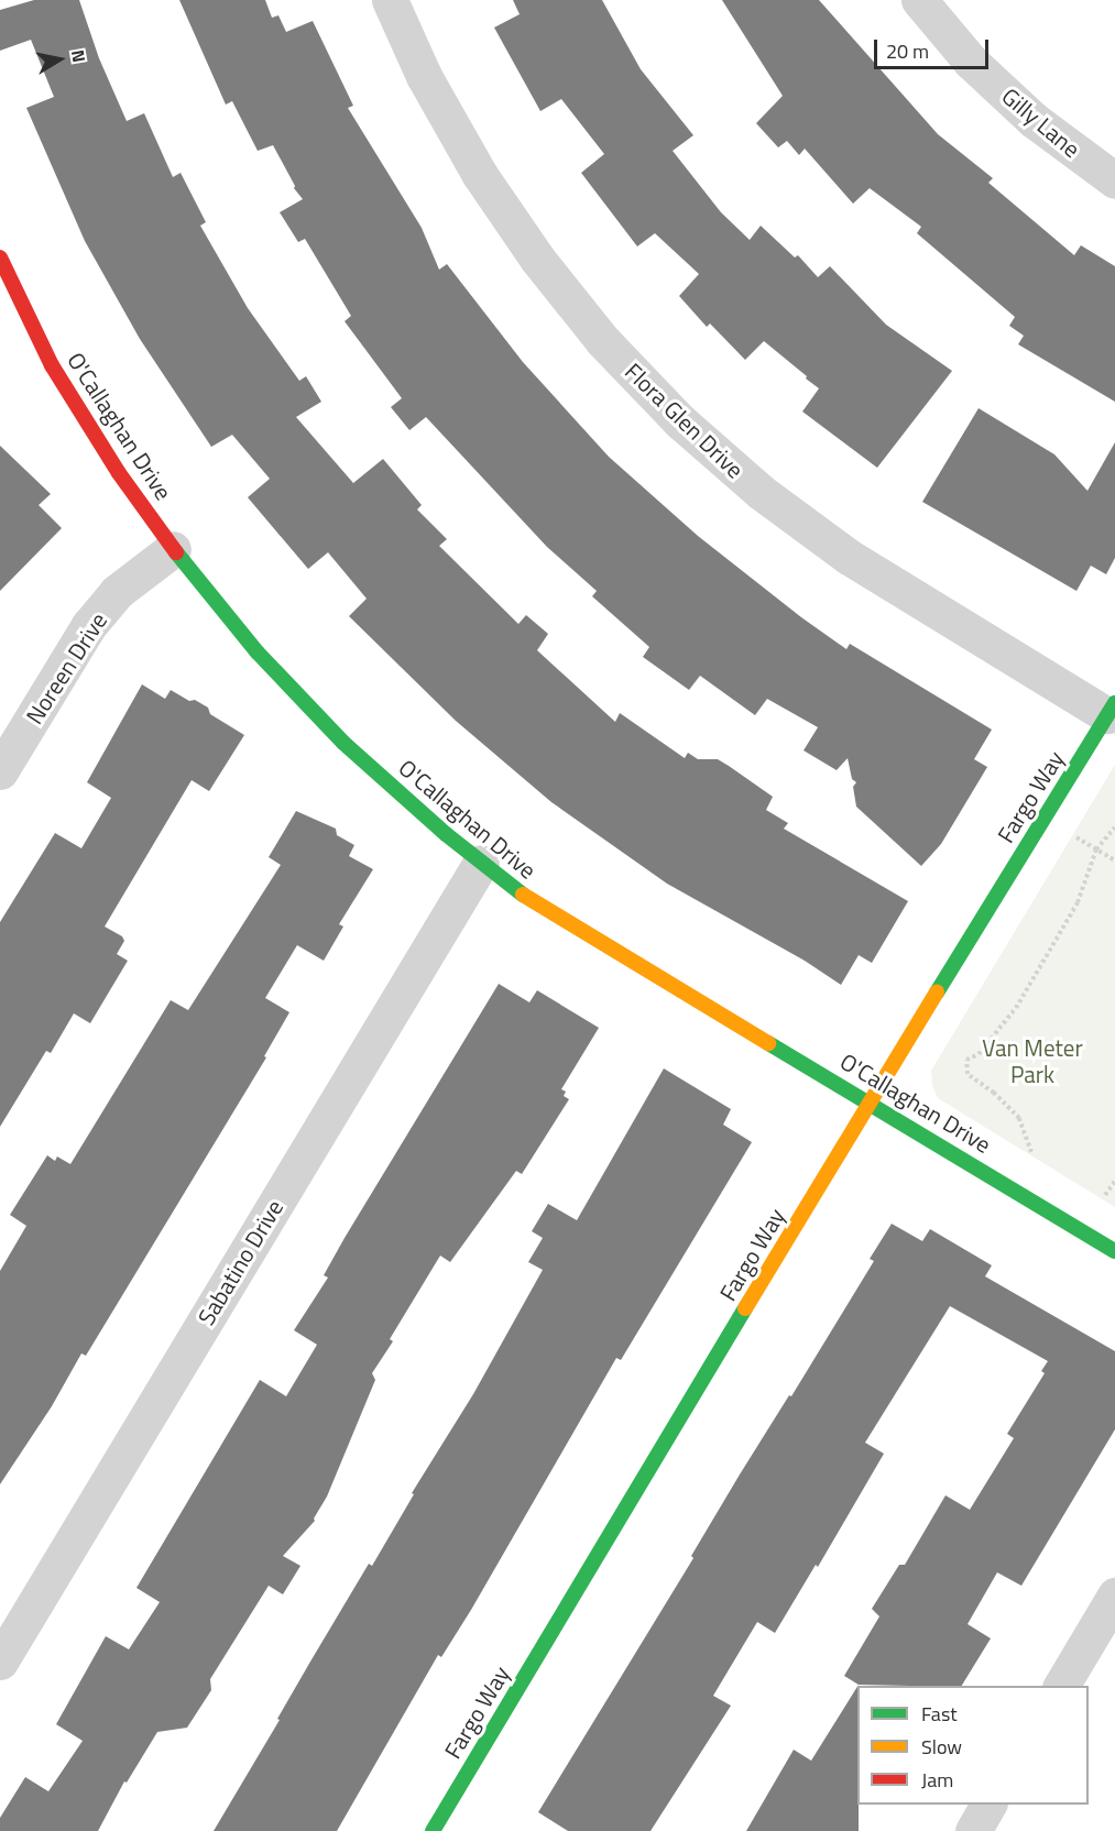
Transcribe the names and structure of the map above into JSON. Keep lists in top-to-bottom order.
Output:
{
  "streets": {
    "street": [
      "Gilly Lane",
      "Flora Glen Drive",
      "O'Callaghan Drive",
      "Noreen Drive",
      "Fargo Way",
      "Sabatino Drive"
    ]
  },
  "crossings": [
    ["Flora Glen Drive", "Fargo Way"],
    ["O'Callaghan Drive", "Noreen Drive"],
    ["O'Callaghan Drive", "Fargo Way"],
    ["O'Callaghan Drive", "Sabatino Drive"]
  ],
  "parks": ["Van Meter Park"],
  "legend": ["Fast", "Slow", "Jam"],
  "scale_bar": "20 m",
  "north": "right"
}
